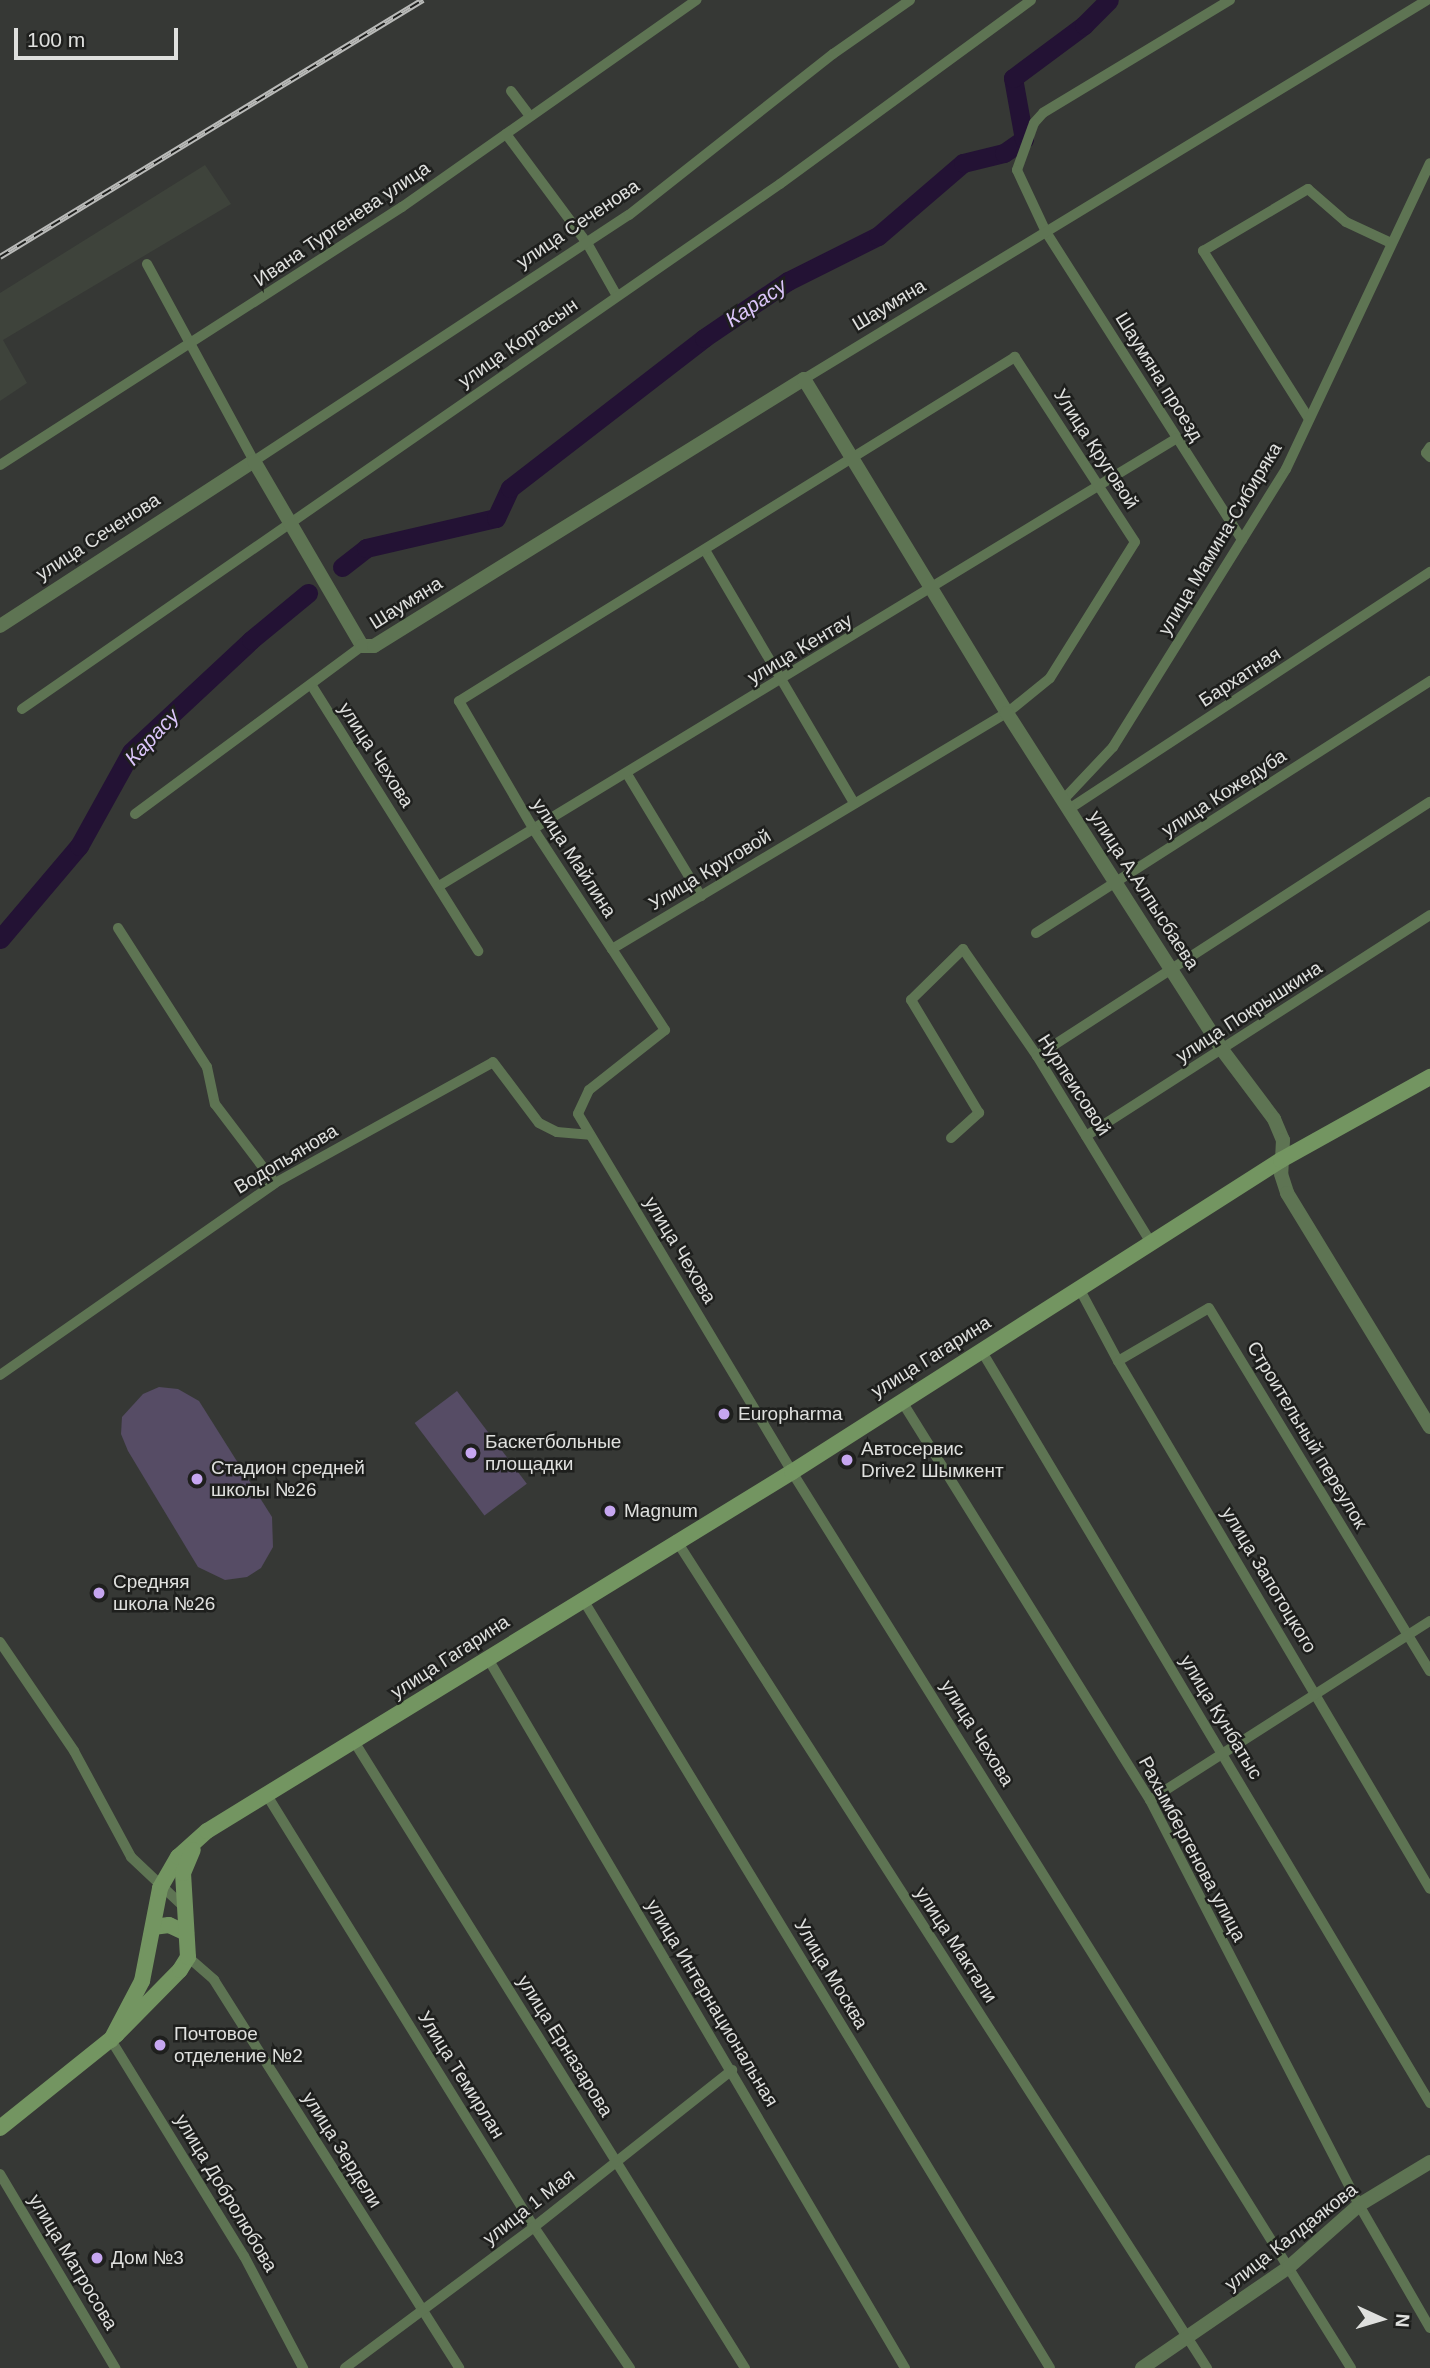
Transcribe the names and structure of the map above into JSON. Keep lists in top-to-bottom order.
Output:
{
  "streets": {
    "main road": ["улица Гагарина"],
    "street": [
      "Ивана Тургенева улица",
      "улица Сеченова",
      "Шаумяна",
      "улица Коргасын",
      "Шаумяна проезд",
      "Улица Круговой",
      "улица Мамина-Сибиряка",
      "улица Кентау",
      "Бархатная",
      "улица Чехова",
      "улица Кожедуба",
      "улица Майлина",
      "улица А.Алпысбаева",
      "улица Покрышкина",
      "Нурпеисовой",
      "Водопьянова",
      "Строительный переулок",
      "улица Запотоцкого",
      "улица Кунбатыс",
      "Рахымбергенова улица",
      "улица Мактали",
      "Улица Москва",
      "улица Интернациональная",
      "улица Ерназарова",
      "Улица Темирлан",
      "улица Зердели",
      "улица Добролюбова",
      "улица 1 Мая",
      "улица Калдаякова",
      "улица Матросова"
    ]
  },
  "crossings": [
    ["Шаумяна", "Шаумяна проезд"],
    ["Шаумяна", "улица Чехова"],
    ["Шаумяна", "улица А.Алпысбаева"],
    ["Шаумяна проезд", "улица Мамина-Сибиряка"],
    ["Шаумяна проезд", "улица Кентау"],
    ["Улица Круговой", "улица Кентау"],
    ["Улица Круговой", "улица Майлина"],
    ["Улица Круговой", "улица А.Алпысбаева"],
    ["улица Мамина-Сибиряка", "Бархатная"],
    ["улица Мамина-Сибиряка", "улица А.Алпысбаева"],
    ["улица Кентау", "улица Чехова"],
    ["улица Кентау", "улица Майлина"],
    ["улица Кентау", "улица А.Алпысбаева"],
    ["Бархатная", "улица А.Алпысбаева"],
    ["улица Чехова", "улица Майлина"],
    ["улица Чехова", "Водопьянова"],
    ["улица Чехова", "улица Гагарина"],
    ["улица Чехова", "улица Калдаякова"],
    ["улица Кожедуба", "улица А.Алпысбаева"],
    ["улица А.Алпысбаева", "улица Покрышкина"],
    ["улица А.Алпысбаева", "улица Гагарина"],
    ["улица Покрышкина", "Нурпеисовой"],
    ["Нурпеисовой", "улица Гагарина"],
    ["улица Гагарина", "улица Запотоцкого"],
    ["улица Гагарина", "улица Кунбатыс"],
    ["улица Гагарина", "Рахымбергенова улица"],
    ["улица Гагарина", "улица Мактали"],
    ["улица Гагарина", "Улица Москва"],
    ["улица Гагарина", "улица Интернациональная"],
    ["улица Гагарина", "улица Ерназарова"],
    ["улица Гагарина", "Улица Темирлан"],
    ["улица Гагарина", "улица Зердели"],
    ["улица Гагарина", "улица Добролюбова"],
    ["Строительный переулок", "улица Запотоцкого"],
    ["Рахымбергенова улица", "улица Калдаякова"],
    ["улица Мактали", "улица Калдаякова"],
    ["улица Интернациональная", "улица 1 Мая"],
    ["улица Ерназарова", "улица 1 Мая"],
    ["Улица Темирлан", "улица 1 Мая"],
    ["улица Зердели", "улица 1 Мая"]
  ],
  "water": ["Карасу"],
  "places": [
    "Europharma",
    "Баскетбольные площадки",
    "Автосервис Drive2 Шымкент",
    "Стадион средней школы №26",
    "Magnum",
    "Средняя школа №26",
    "Почтовое отделение №2",
    "Дом №3"
  ],
  "scale_bar": "100 m",
  "north": "right"
}
